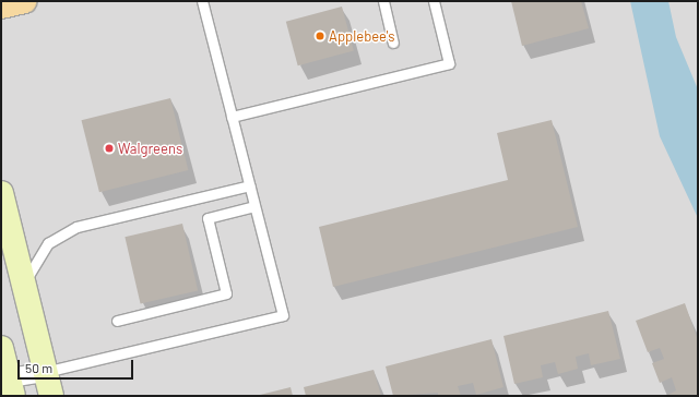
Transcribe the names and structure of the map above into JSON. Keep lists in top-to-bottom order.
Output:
{
  "places": ["Applebee's", "Walgreens"],
  "scale_bar": "50 m"
}
